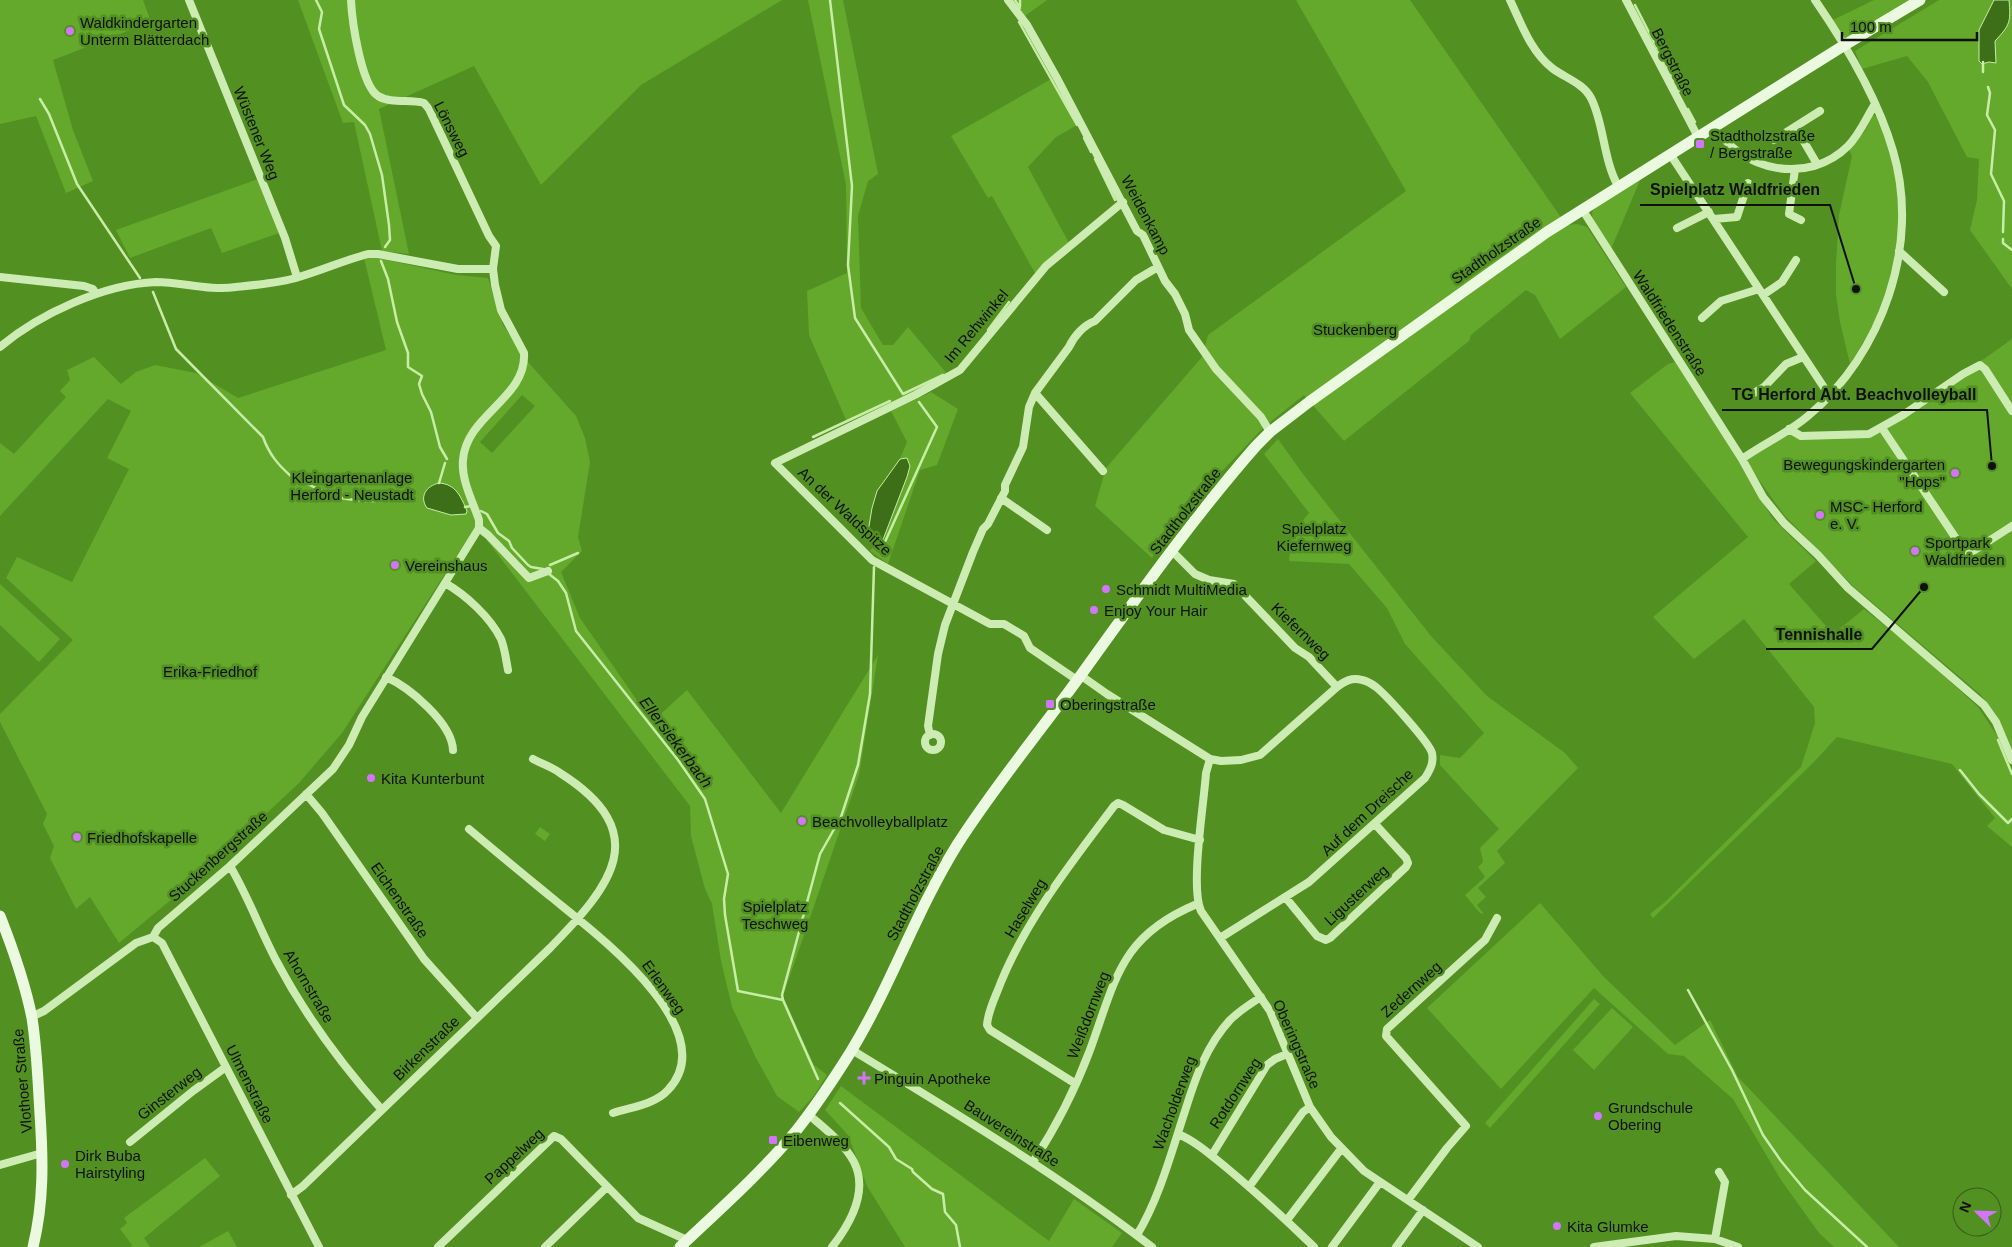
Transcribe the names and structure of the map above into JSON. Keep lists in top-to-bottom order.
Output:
{
  "streets": {
    "street": [
      "Bergstraße",
      "Lönsweg",
      "Wüstener Weg",
      "Weidenkamp",
      "Stadtholzstraße",
      "Waldfriedenstraße",
      "Im Rehwinkel",
      "An der Waldspitze",
      "Kiefernweg",
      "Auf dem Dreische",
      "Stuckenbergstraße",
      "Ligusterweg",
      "Eichenstraße",
      "Haselweg",
      "Ahornstraße",
      "Erlenweg",
      "Zedernweg",
      "Weißdornweg",
      "Oberingstraße",
      "Birkenstraße",
      "Vlothoer Straße",
      "Ulmenstraße",
      "Ginsterweg",
      "Rotdornweg",
      "Wacholderweg",
      "Bauvereinstraße",
      "Pappelweg"
    ]
  },
  "crossings": [
    ["Bergstraße", "Stadtholzstraße"],
    ["Weidenkamp", "Stadtholzstraße"],
    ["Weidenkamp", "Im Rehwinkel"],
    ["Stadtholzstraße", "Waldfriedenstraße"],
    ["Stadtholzstraße", "An der Waldspitze"],
    ["Stadtholzstraße", "Kiefernweg"],
    ["Stadtholzstraße", "Bauvereinstraße"],
    ["Stadtholzstraße", "Pappelweg"],
    ["Im Rehwinkel", "An der Waldspitze"],
    ["Kiefernweg", "Auf dem Dreische"],
    ["Auf dem Dreische", "Ligusterweg"],
    ["Auf dem Dreische", "Oberingstraße"],
    ["Stuckenbergstraße", "Eichenstraße"],
    ["Stuckenbergstraße", "Ahornstraße"],
    ["Stuckenbergstraße", "Vlothoer Straße"],
    ["Stuckenbergstraße", "Ulmenstraße"],
    ["Eichenstraße", "Birkenstraße"],
    ["Haselweg", "Weißdornweg"],
    ["Ahornstraße", "Birkenstraße"],
    ["Erlenweg", "Birkenstraße"],
    ["Zedernweg", "Oberingstraße"],
    ["Weißdornweg", "Oberingstraße"],
    ["Weißdornweg", "Bauvereinstraße"],
    ["Oberingstraße", "Rotdornweg"],
    ["Oberingstraße", "Wacholderweg"],
    ["Birkenstraße", "Ulmenstraße"],
    ["Ulmenstraße", "Ginsterweg"],
    ["Wacholderweg", "Bauvereinstraße"]
  ],
  "water": ["Ellersiekerbach"],
  "parks": [
    "Stuckenberg",
    "Kleingartenanlage Herford - Neustadt",
    "Spielplatz Kiefernweg",
    "Erika-Friedhof",
    "Spielplatz Teschweg"
  ],
  "places": {
    "other": [
      "Waldkindergarten Unterm Blätterdach",
      "Spielplatz Waldfrieden",
      "TG Herford Abt. Beachvolleyball",
      "Bewegungskindergarten \"Hops\"",
      "MSC- Herford e. V.",
      "Sportpark Waldfrieden",
      "Vereinshaus",
      "Tennishalle",
      "Schmidt MultiMedia",
      "Enjoy Your Hair",
      "Kita Kunterbunt",
      "Beachvolleyballplatz",
      "Friedhofskapelle",
      "Grundschule Obering",
      "Dirk Buba Hairstyling",
      "Kita Glumke"
    ],
    "transit": ["Stadtholzstraße / Bergstraße", "Oberingstraße", "Eibenweg"],
    "health": ["Pinguin Apotheke"]
  },
  "scale_bar": "100 m",
  "north": "top left"
}
